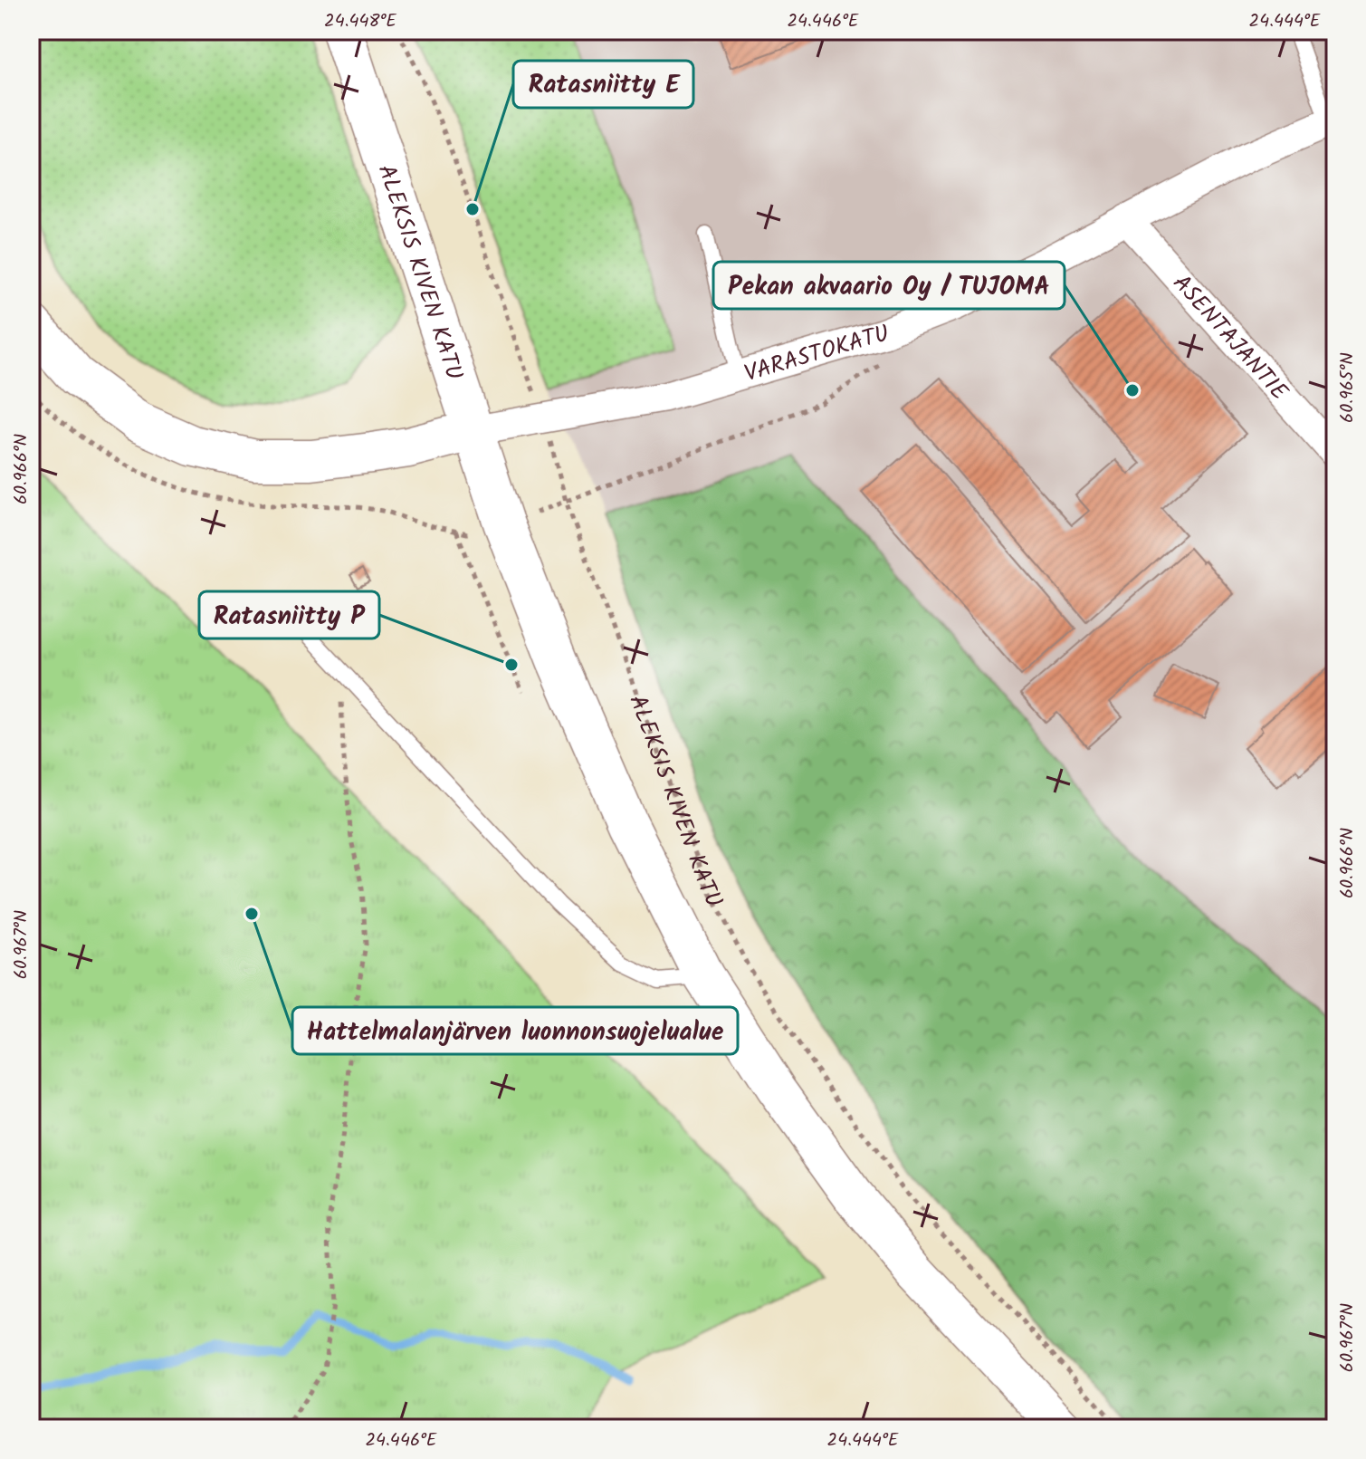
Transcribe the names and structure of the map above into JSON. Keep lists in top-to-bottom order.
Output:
{
  "streets": {
    "main road": ["ALEKSIS KIVEN KATU"],
    "street": ["ASENTAJANTIE", "VARASTOKATU"]
  },
  "crossings": [
    ["ALEKSIS KIVEN KATU", "VARASTOKATU"],
    ["ASENTAJANTIE", "VARASTOKATU"]
  ],
  "places": [
    "Ratasniitty E",
    "Pekan akvaario Oy / TUJOMA",
    "Ratasniitty P",
    "Hattelmalanjärven luonnonsuojelualue"
  ],
  "coordinates": [
    "24.448°E",
    "24.446°E",
    "24.444°E",
    "60.965°N",
    "60.966°N",
    "60.967°N"
  ]
}
